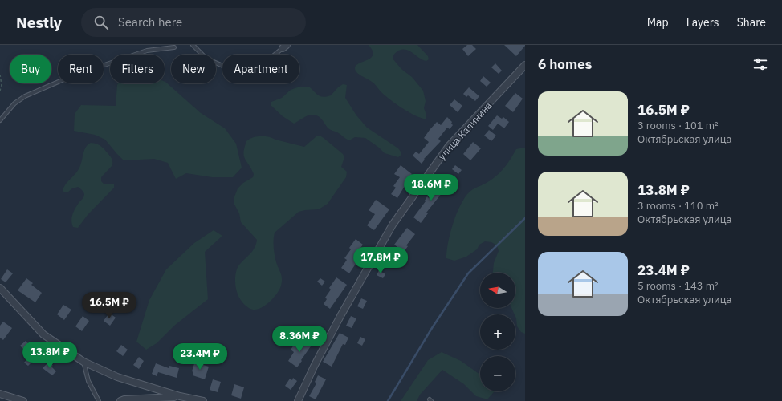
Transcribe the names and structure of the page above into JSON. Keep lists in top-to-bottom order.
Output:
{
  "streets": {
    "street": ["улица Калинина"]
  },
  "north": "left",
  "page": {
    "header": "Nestly",
    "search": "Search here",
    "nav": ["Map", "Layers", "Share"],
    "heading": "6 homes",
    "chip": [
      "Buy",
      "Rent",
      "Filters",
      "New",
      "Apartment"
    ],
    "list": [
      {
        "name": "16.5M ₽",
        "note": "3 rooms · 101 m² · Октябрьская улица"
      },
      {
        "name": "13.8M ₽",
        "note": "3 rooms · 110 m² · Октябрьская улица"
      },
      {
        "name": "23.4M ₽",
        "note": "5 rooms · 143 m² · Октябрьская улица"
      }
    ],
    "price": [
      "18.6M ₽",
      "17.8M ₽",
      "16.5M ₽",
      "8.36M ₽",
      "13.8M ₽",
      "23.4M ₽"
    ],
    "map_buttons": ["+", "−"]
  }
}
